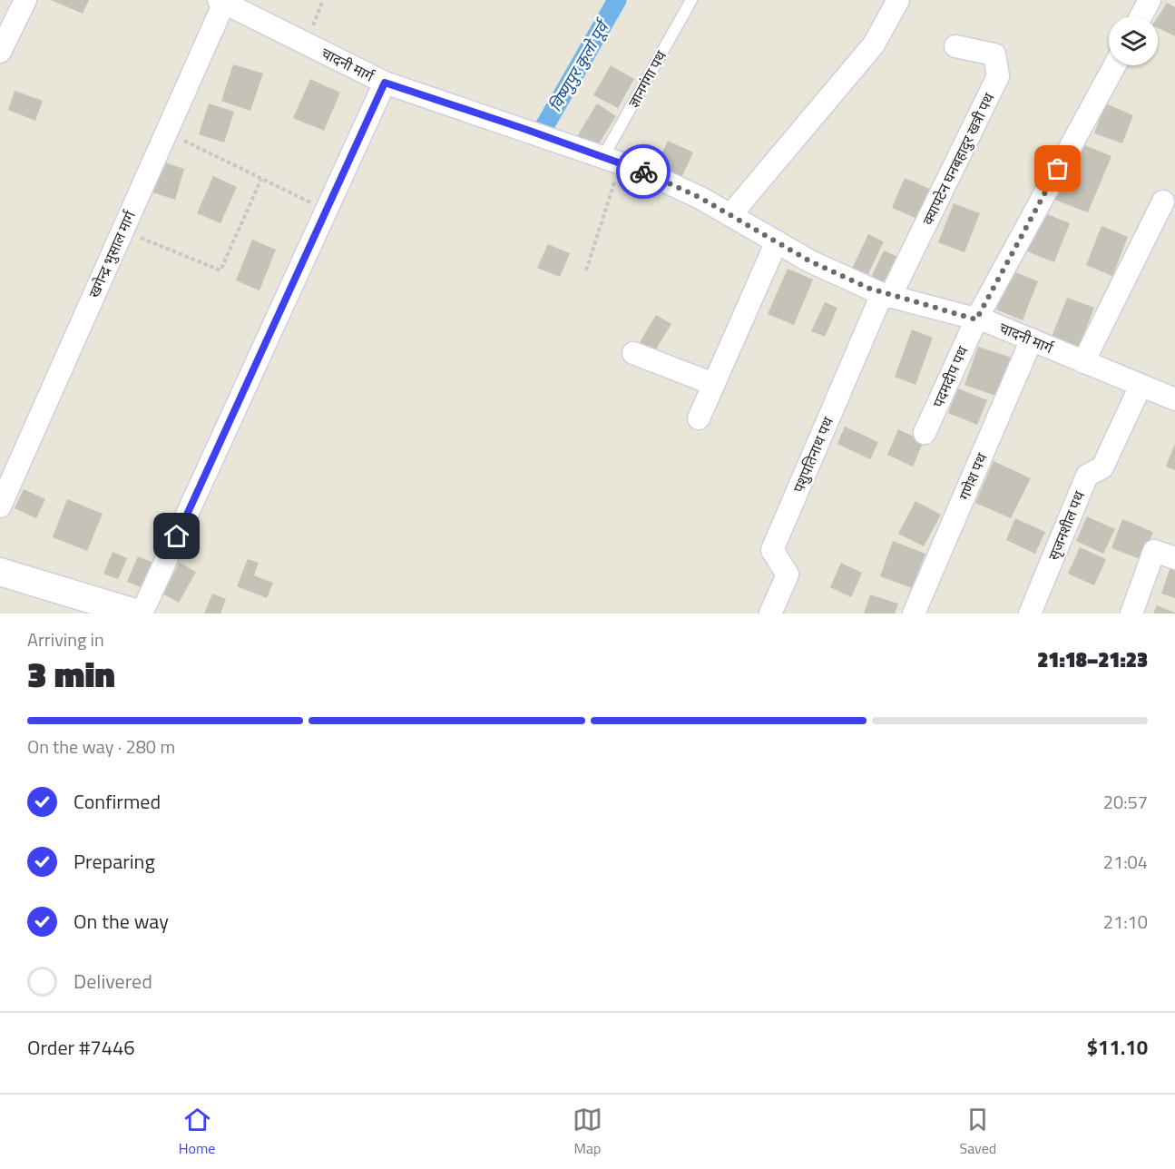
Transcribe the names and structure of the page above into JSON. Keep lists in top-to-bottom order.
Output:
{
  "streets": {
    "street": [
      "चादनी मार्ग",
      "क्यापटेन घनबहादुर खत्री पथ",
      "खगेन्द्र भुसाल मार्ग",
      "पदमदीप पथ",
      "पशुपतिनाथ पथ",
      "गणेश पथ",
      "सृजनशील पथ"
    ],
    "lane": ["ज्ञानगंगा पथ"]
  },
  "crossings": [
    ["चादनी मार्ग", "ज्ञानगंगा पथ"],
    ["चादनी मार्ग", "क्यापटेन घनबहादुर खत्री पथ"],
    ["चादनी मार्ग", "खगेन्द्र भुसाल मार्ग"],
    ["चादनी मार्ग", "पदमदीप पथ"],
    ["चादनी मार्ग", "पशुपतिनाथ पथ"],
    ["चादनी मार्ग", "गणेश पथ"],
    ["चादनी मार्ग", "सृजनशील पथ"],
    ["क्यापटेन घनबहादुर खत्री पथ", "पशुपतिनाथ पथ"]
  ],
  "water": ["विष्णुपुर कुलो पूर्व"],
  "page": {
    "heading": ["3 min", "Arriving in", "21:18–21:23"],
    "panel": ["Order #7446", "$11.10"],
    "bar": "On the way · 280 m",
    "list": [
      ["Confirmed", "20:57"],
      ["Preparing", "21:04"],
      ["On the way", "21:10"],
      "Delivered"
    ],
    "tabs": ["Home", "Map", "Saved"]
  }
}
